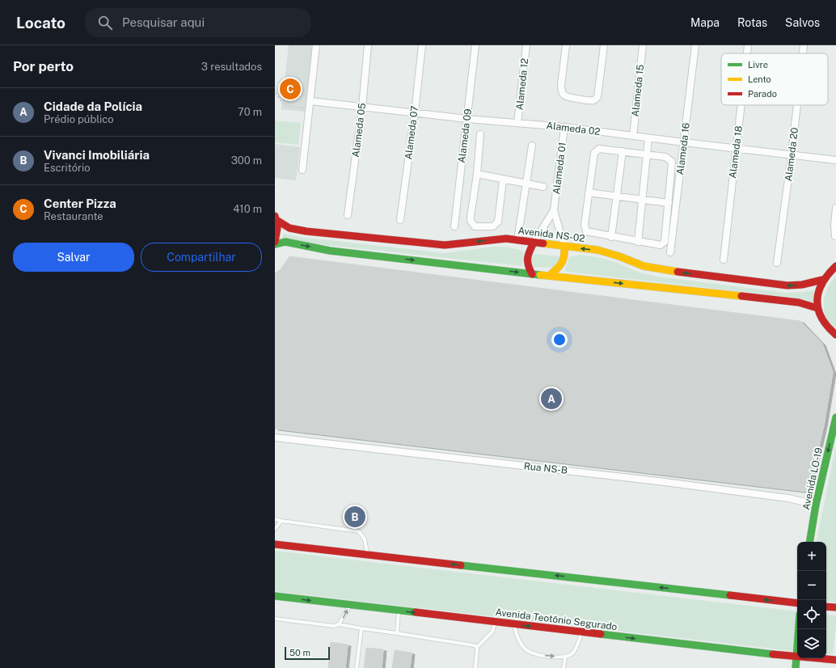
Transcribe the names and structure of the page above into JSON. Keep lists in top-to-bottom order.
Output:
{
  "streets": {
    "main road": ["Avenida NS-02", "Avenida LO-19", "Avenida Teotônio Segurado"],
    "street": [
      "Alameda 12",
      "Alameda 15",
      "Alameda 02",
      "Alameda 05",
      "Alameda 07",
      "Alameda 09",
      "Alameda 16",
      "Alameda 18",
      "Alameda 20",
      "Alameda 01",
      "Rua NS-B"
    ]
  },
  "crossings": [
    ["Alameda 12", "Alameda 02"],
    ["Alameda 15", "Alameda 02"],
    ["Alameda 02", "Alameda 05"],
    ["Alameda 02", "Alameda 07"],
    ["Alameda 02", "Alameda 09"],
    ["Alameda 02", "Alameda 16"],
    ["Alameda 02", "Alameda 18"],
    ["Alameda 02", "Alameda 20"],
    ["Alameda 02", "Alameda 01"],
    ["Alameda 01", "Avenida NS-02"],
    ["Rua NS-B", "Avenida LO-19"]
  ],
  "one_way": ["Avenida LO-19"],
  "legend": ["Livre", "Lento", "Parado"],
  "scale_bar": "50 m",
  "page": {
    "header": "Locato",
    "search": "Pesquisar aqui",
    "nav": ["Mapa", "Rotas", "Salvos"],
    "heading": ["Por perto", "3 resultados"],
    "pins": ["C", "A", "B"],
    "list": [
      {
        "mark": "A",
        "name": "Cidade da Polícia",
        "note": "Prédio público",
        "value": "70 m"
      },
      {
        "mark": "B",
        "name": "Vivanci Imobiliária",
        "note": "Escritório",
        "value": "300 m"
      },
      {
        "mark": "C",
        "name": "Center Pizza",
        "note": "Restaurante",
        "value": "410 m"
      }
    ],
    "buttons": ["Salvar", "Compartilhar"],
    "map_buttons": ["+", "−"],
    "scale": "50 m"
  }
}
